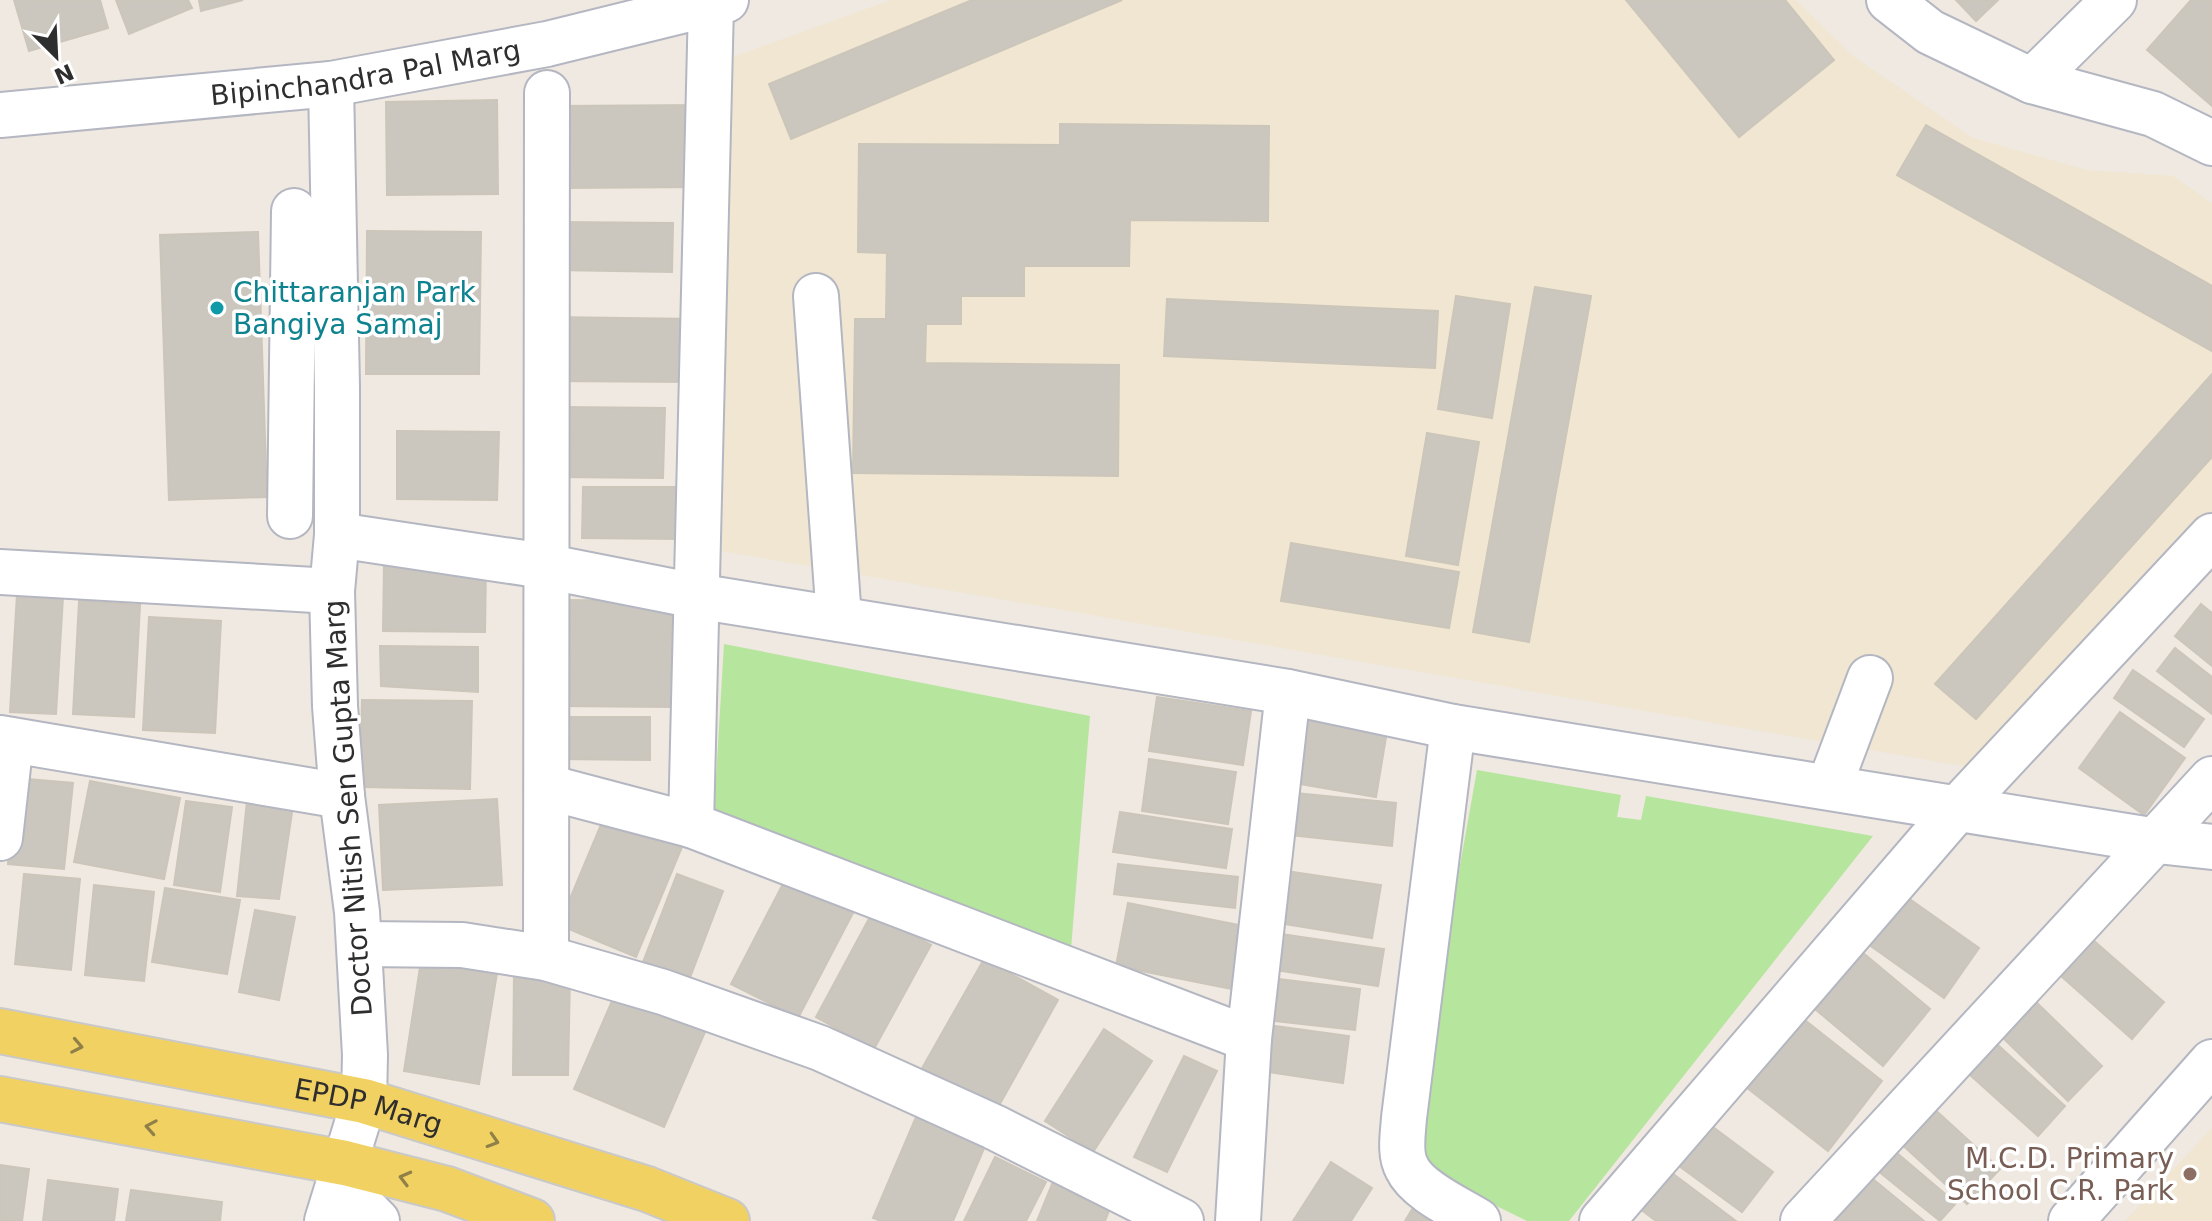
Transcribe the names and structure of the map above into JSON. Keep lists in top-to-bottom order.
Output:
{
  "streets": {
    "main road": ["EPDP Marg"],
    "street": ["Bipinchandra Pal Marg", "Doctor Nitish Sen Gupta Marg"]
  },
  "crossings": [
    ["Bipinchandra Pal Marg", "Doctor Nitish Sen Gupta Marg"],
    ["Doctor Nitish Sen Gupta Marg", "EPDP Marg"]
  ],
  "places": ["Chittaranjan Park Bangiya Samaj", "M.C.D. Primary School C.R. Park"],
  "north": "bottom right"
}
